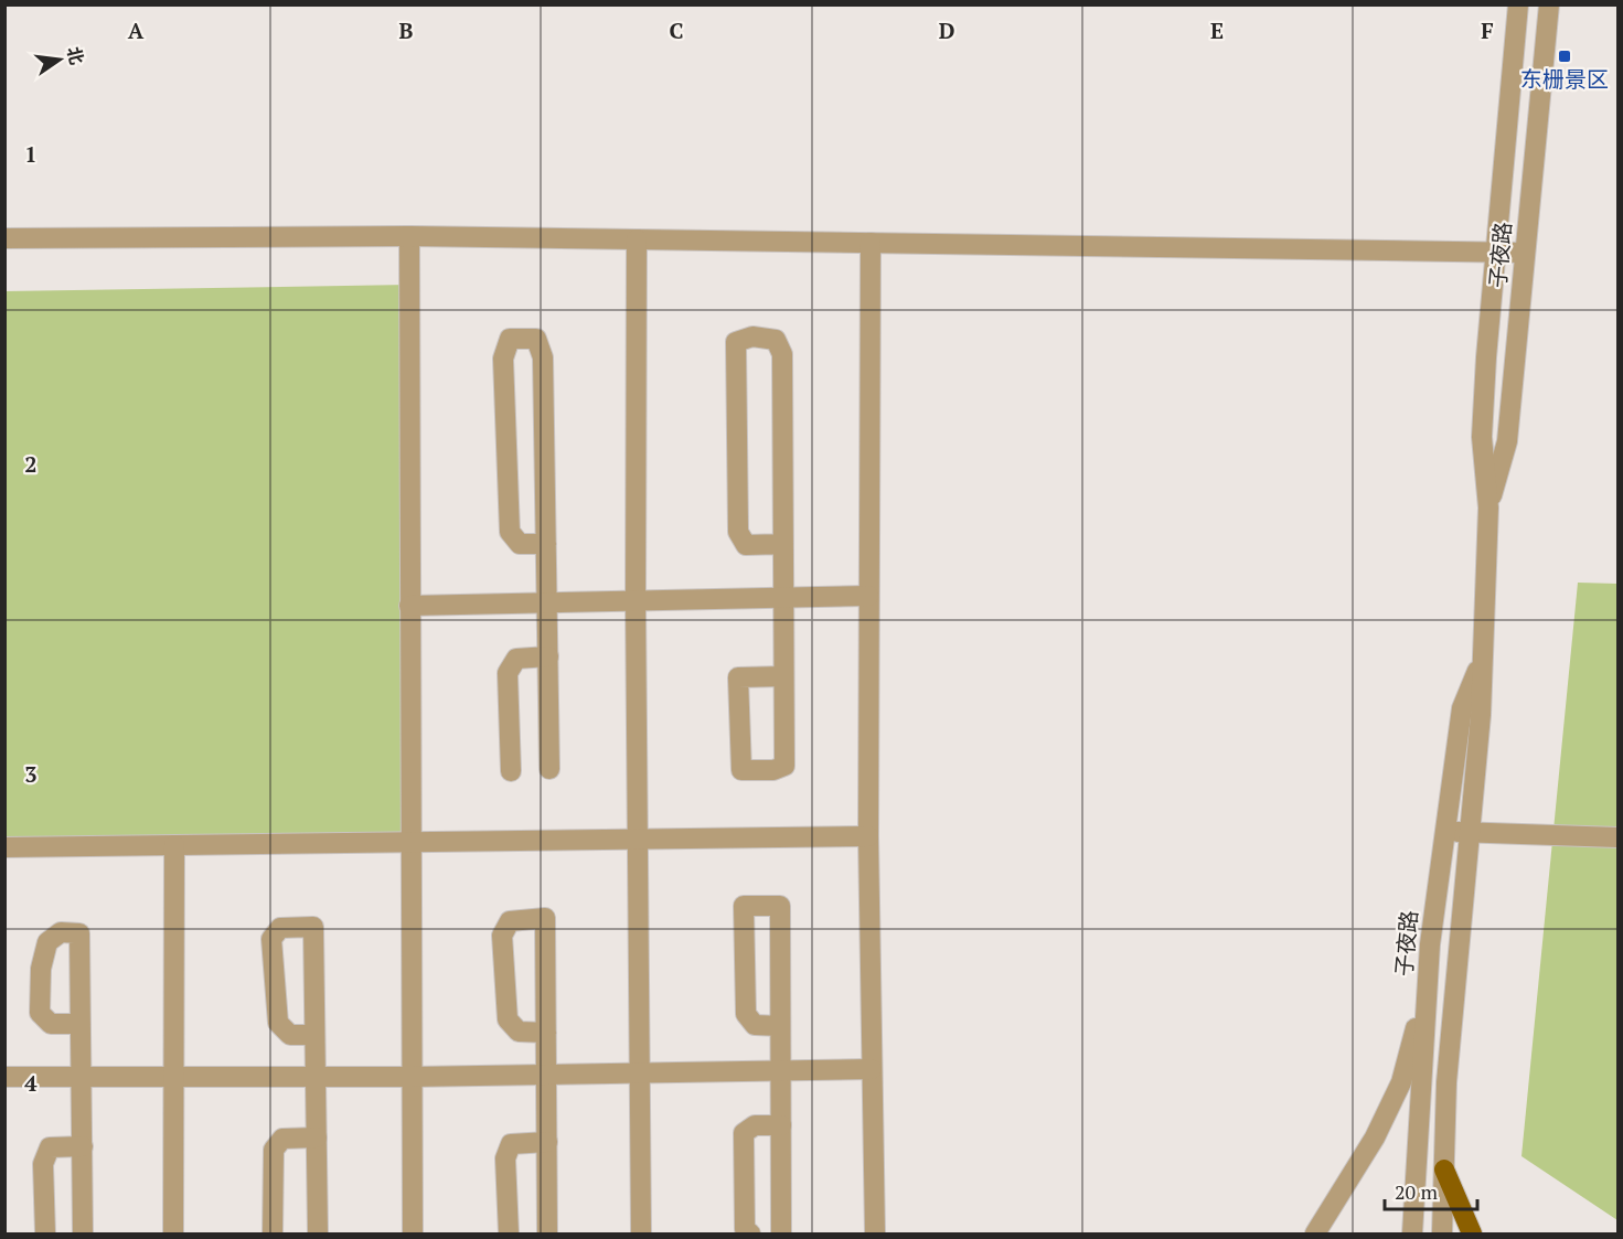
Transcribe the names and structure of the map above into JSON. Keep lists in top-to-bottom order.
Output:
{
  "streets": {
    "street": ["子夜路"]
  },
  "places": {
    "transit": ["东栅景区"]
  },
  "scale_bar": "20 m",
  "north": "right",
  "grid": {
    "columns": [
      "A",
      "B",
      "C",
      "D",
      "E",
      "F"
    ],
    "rows": [
      "1",
      "2",
      "3",
      "4"
    ]
  }
}
